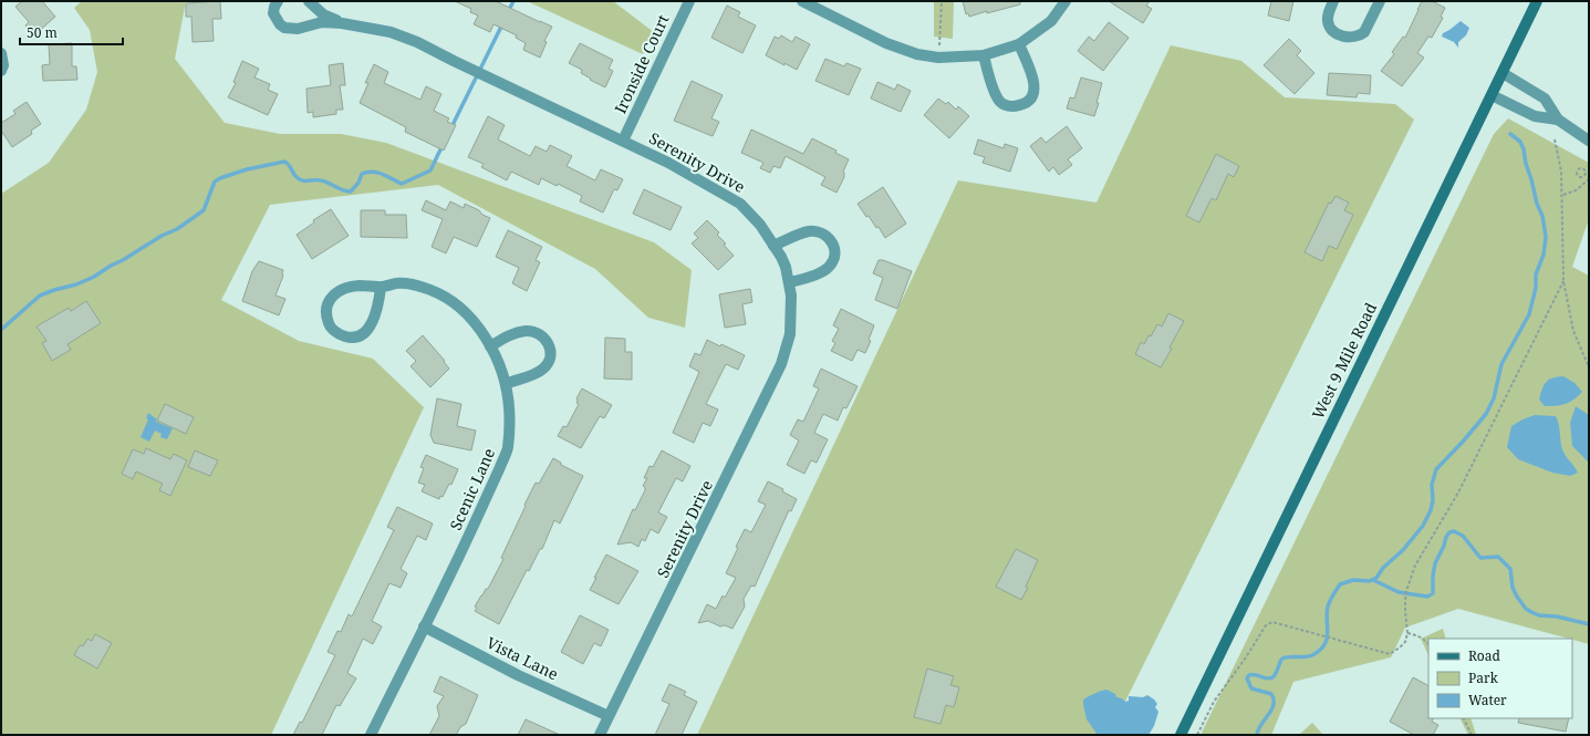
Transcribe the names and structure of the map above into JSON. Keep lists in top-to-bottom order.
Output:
{
  "streets": {
    "street": [
      "Ironside Court",
      "Serenity Drive",
      "West 9 Mile Road",
      "Scenic Lane",
      "Vista Lane"
    ]
  },
  "crossings": [
    ["Ironside Court", "Serenity Drive"],
    ["Serenity Drive", "Vista Lane"],
    ["Scenic Lane", "Vista Lane"]
  ],
  "legend": ["Road", "Park", "Water"],
  "scale_bar": "50 m"
}
